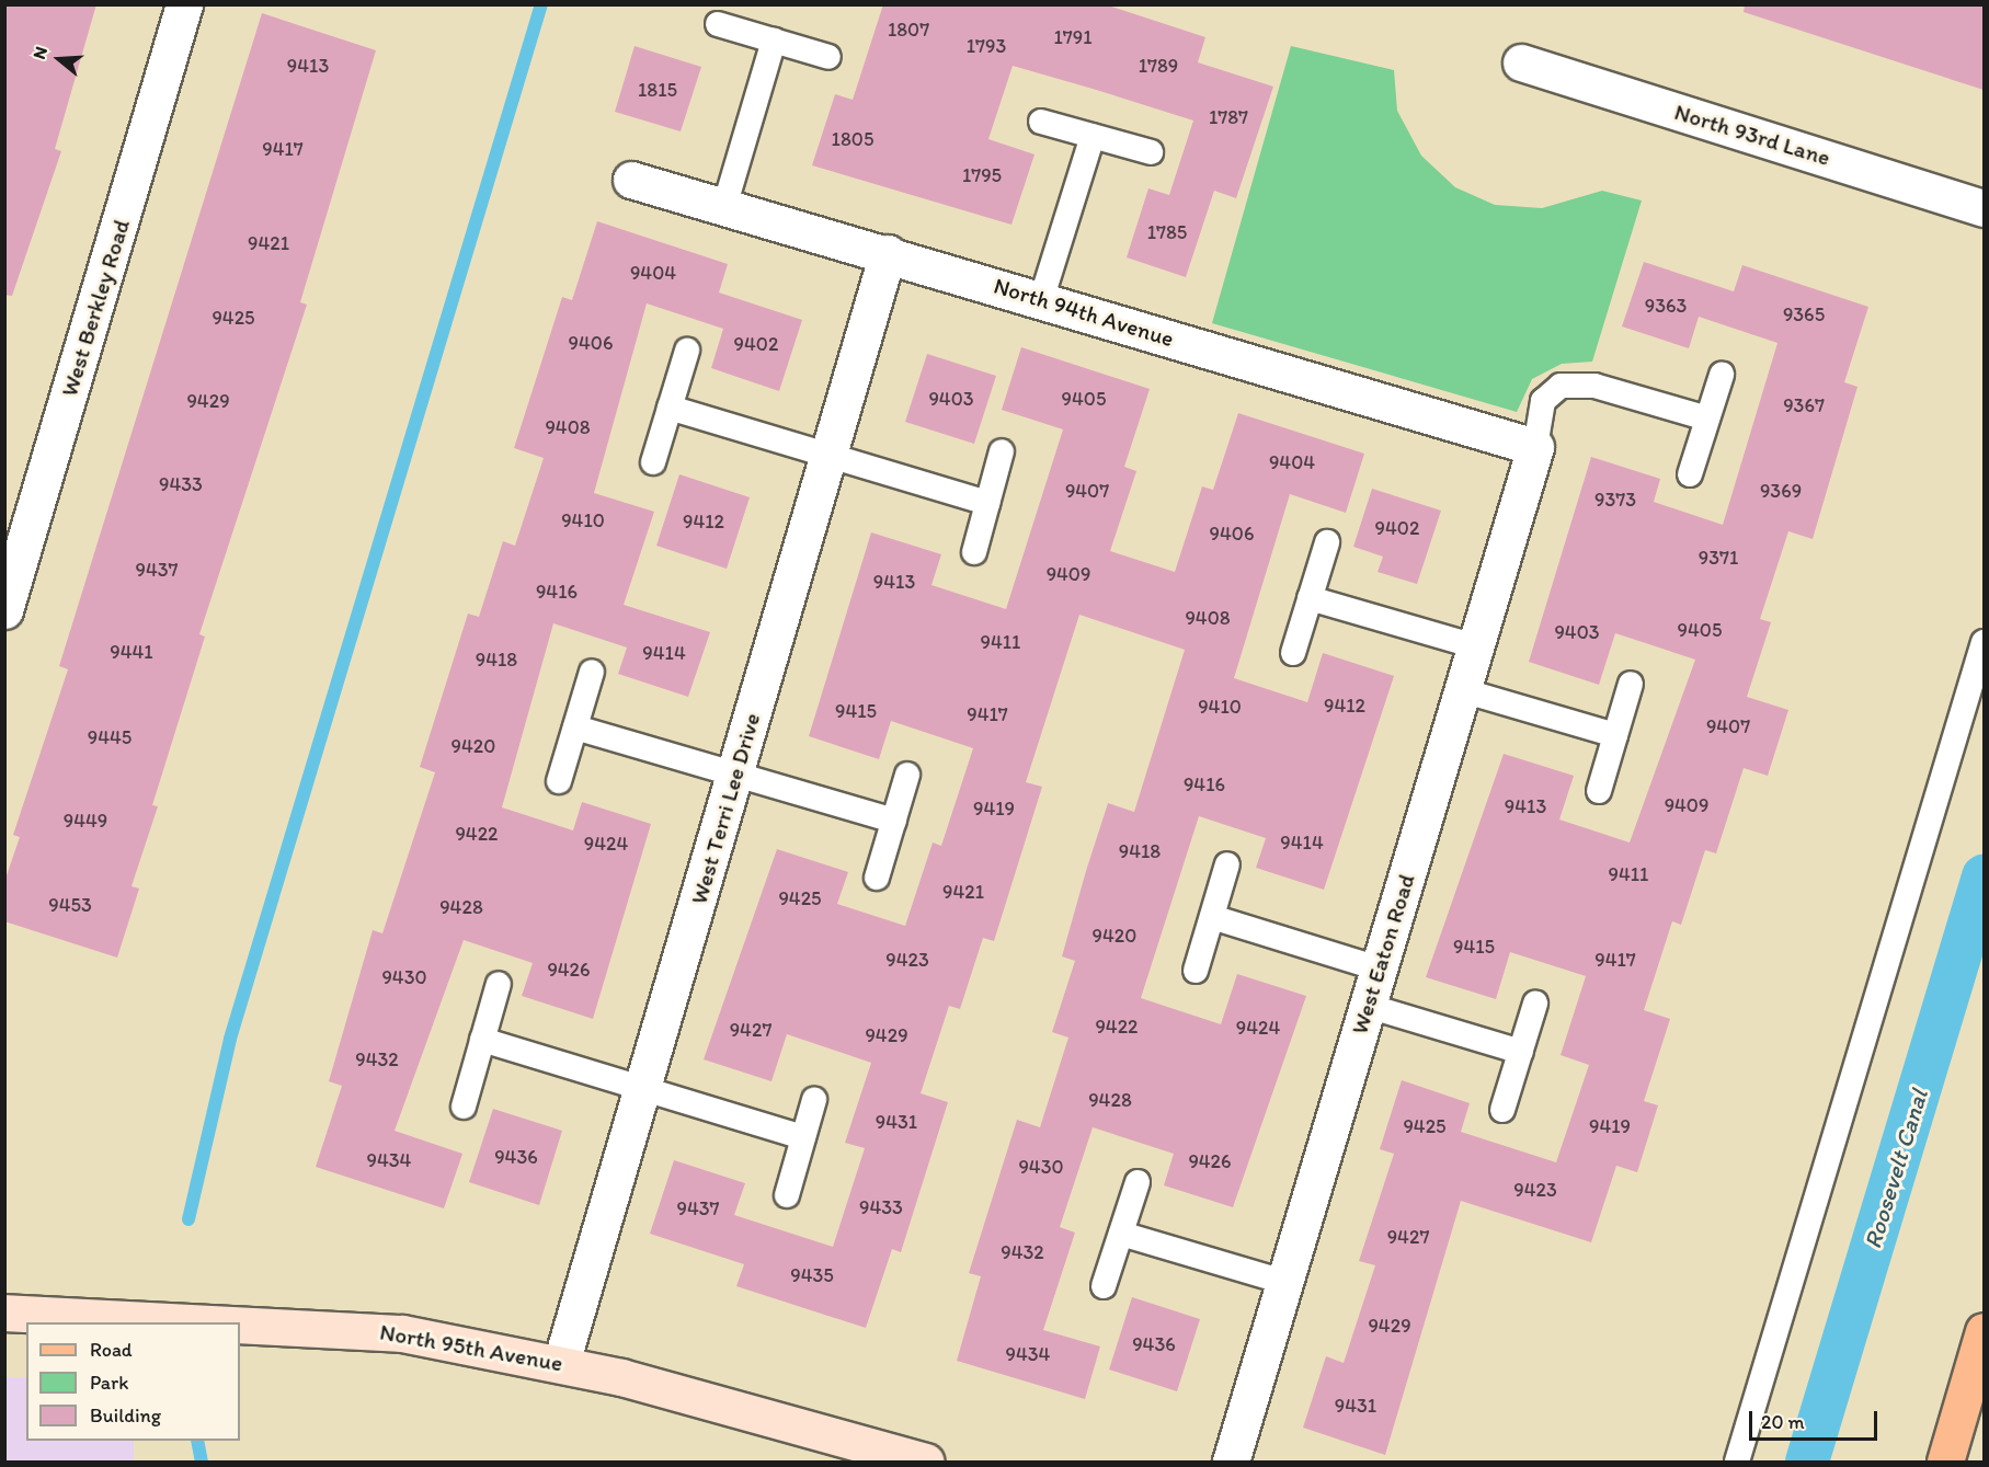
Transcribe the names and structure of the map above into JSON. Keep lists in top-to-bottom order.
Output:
{
  "streets": {
    "street": [
      "North 93rd Lane",
      "West Berkley Road",
      "North 94th Avenue",
      "West Terri Lee Drive",
      "West Eaton Road",
      "North 95th Avenue"
    ]
  },
  "crossings": [
    ["North 94th Avenue", "West Terri Lee Drive"],
    ["North 94th Avenue", "West Eaton Road"],
    ["West Terri Lee Drive", "North 95th Avenue"]
  ],
  "water": ["Roosevelt Canal"],
  "house_numbers": [
    "1807",
    "1791",
    "1793",
    "9413",
    "1789",
    "1815",
    "1787",
    "1805",
    "9417",
    "1795",
    "1785",
    "9421",
    "9404",
    "9363",
    "9365",
    "9425",
    "9406",
    "9402",
    "9403",
    "9405",
    "9429",
    "9367",
    "9408",
    "9404",
    "9433",
    "9407",
    "9369",
    "9373",
    "9410",
    "9412",
    "9402",
    "9406",
    "9371",
    "9437",
    "9409",
    "9413",
    "9416",
    "9408",
    "9405",
    "9403",
    "9411",
    "9441",
    "9414",
    "9418",
    "9412",
    "9410",
    "9415",
    "9417",
    "9407",
    "9445",
    "9420",
    "9416",
    "9409",
    "9413",
    "9419",
    "9449",
    "9422",
    "9414",
    "9424",
    "9418",
    "9411",
    "9421",
    "9425",
    "9453",
    "9428",
    "9420",
    "9415",
    "9423",
    "9417",
    "9426",
    "9430",
    "9422",
    "9424",
    "9427",
    "9429",
    "9432",
    "9428",
    "9431",
    "9425",
    "9419",
    "9436",
    "9434",
    "9426",
    "9430",
    "9423",
    "9433",
    "9437",
    "9427",
    "9432",
    "9435",
    "9429",
    "9436",
    "9434",
    "9431"
  ],
  "legend": ["Road", "Park", "Building"],
  "scale_bar": "20 m",
  "north": "left"
}
